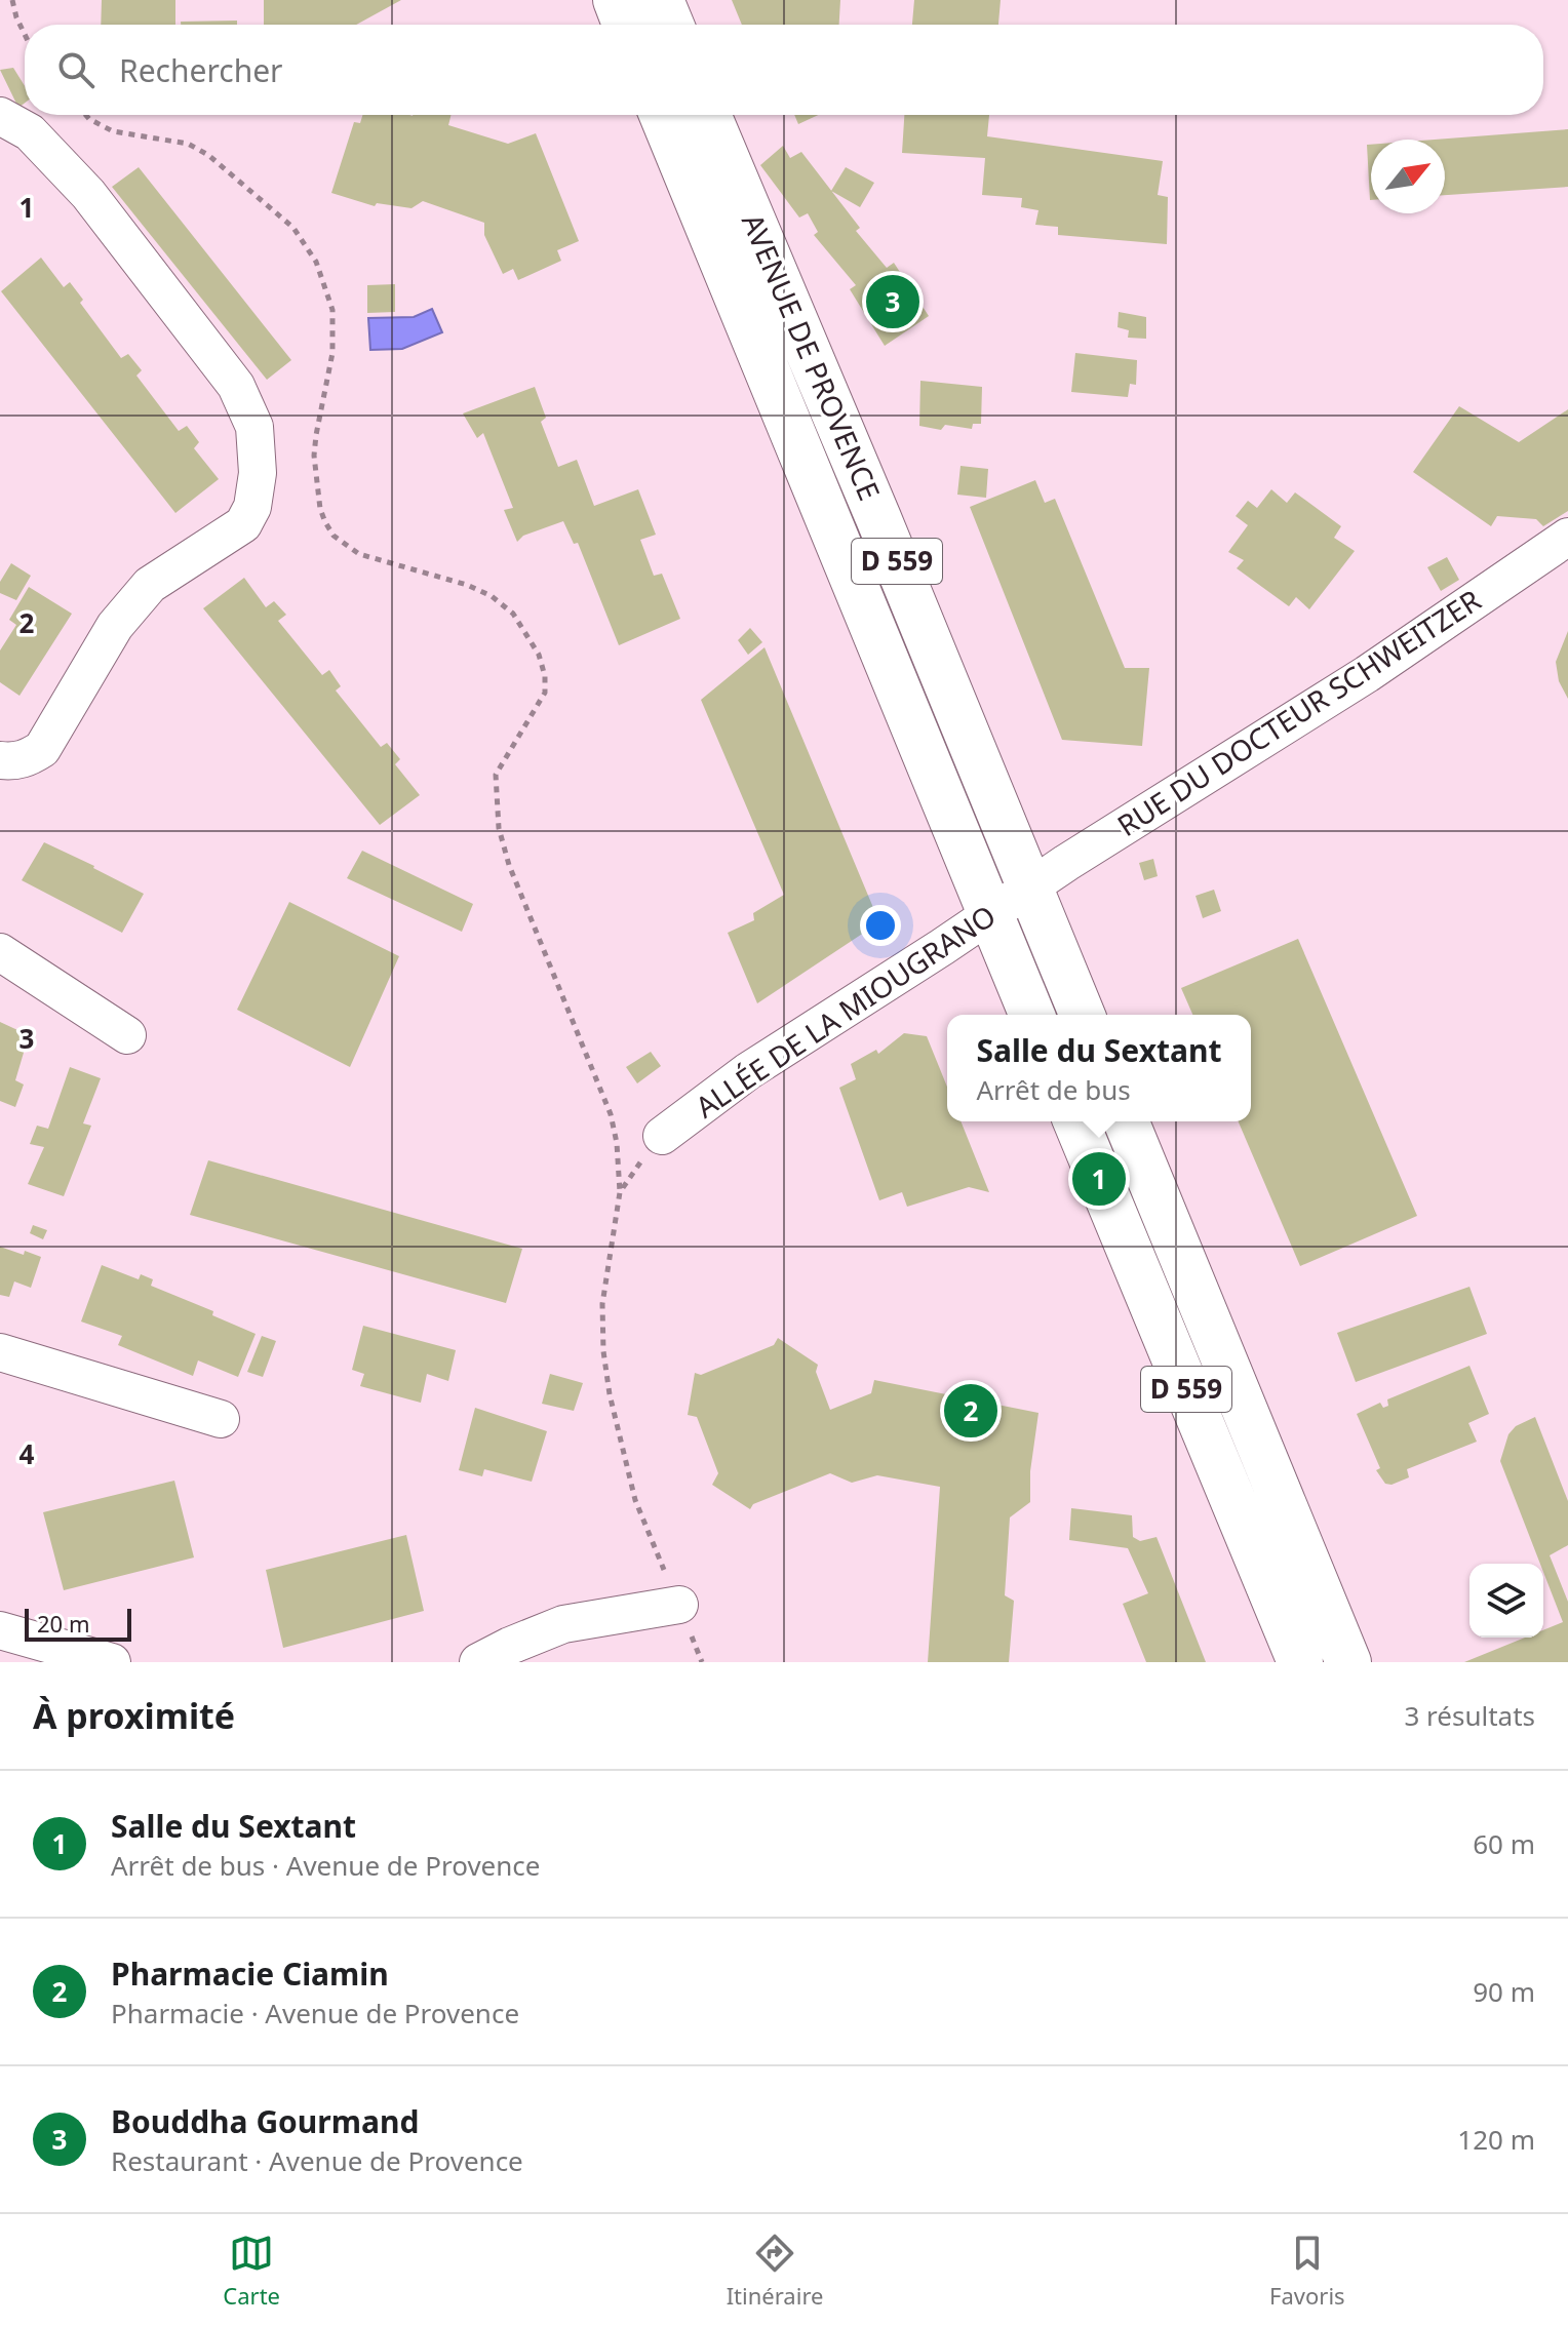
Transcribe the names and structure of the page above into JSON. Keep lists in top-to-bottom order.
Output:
{
  "streets": {
    "main road": ["AVENUE DE PROVENCE", "D 559"],
    "street": ["RUE DU DOCTEUR SCHWEITZER", "ALLÉE DE LA MIOUGRANO"]
  },
  "crossings": [
    ["AVENUE DE PROVENCE", "RUE DU DOCTEUR SCHWEITZER"],
    ["AVENUE DE PROVENCE", "ALLÉE DE LA MIOUGRANO"],
    ["RUE DU DOCTEUR SCHWEITZER", "ALLÉE DE LA MIOUGRANO"]
  ],
  "scale_bar": "20 m",
  "north": "top right",
  "page": {
    "search": "Rechercher",
    "pins": ["3", "1", "2"],
    "popup": ["Salle du Sextant", "Arrêt de bus"],
    "scale": "20 m",
    "heading": ["À proximité", "3 résultats"],
    "list": [
      {
        "mark": "1",
        "name": "Salle du Sextant",
        "note": "Arrêt de bus · Avenue de Provence",
        "value": "60 m"
      },
      {
        "mark": "2",
        "name": "Pharmacie Ciamin",
        "note": "Pharmacie · Avenue de Provence",
        "value": "90 m"
      },
      {
        "mark": "3",
        "name": "Bouddha Gourmand",
        "note": "Restaurant · Avenue de Provence",
        "value": "120 m"
      }
    ],
    "nav": ["Carte", "Itinéraire", "Favoris"]
  },
  "grid": {
    "rows": [
      "1",
      "2",
      "3",
      "4"
    ]
  }
}
